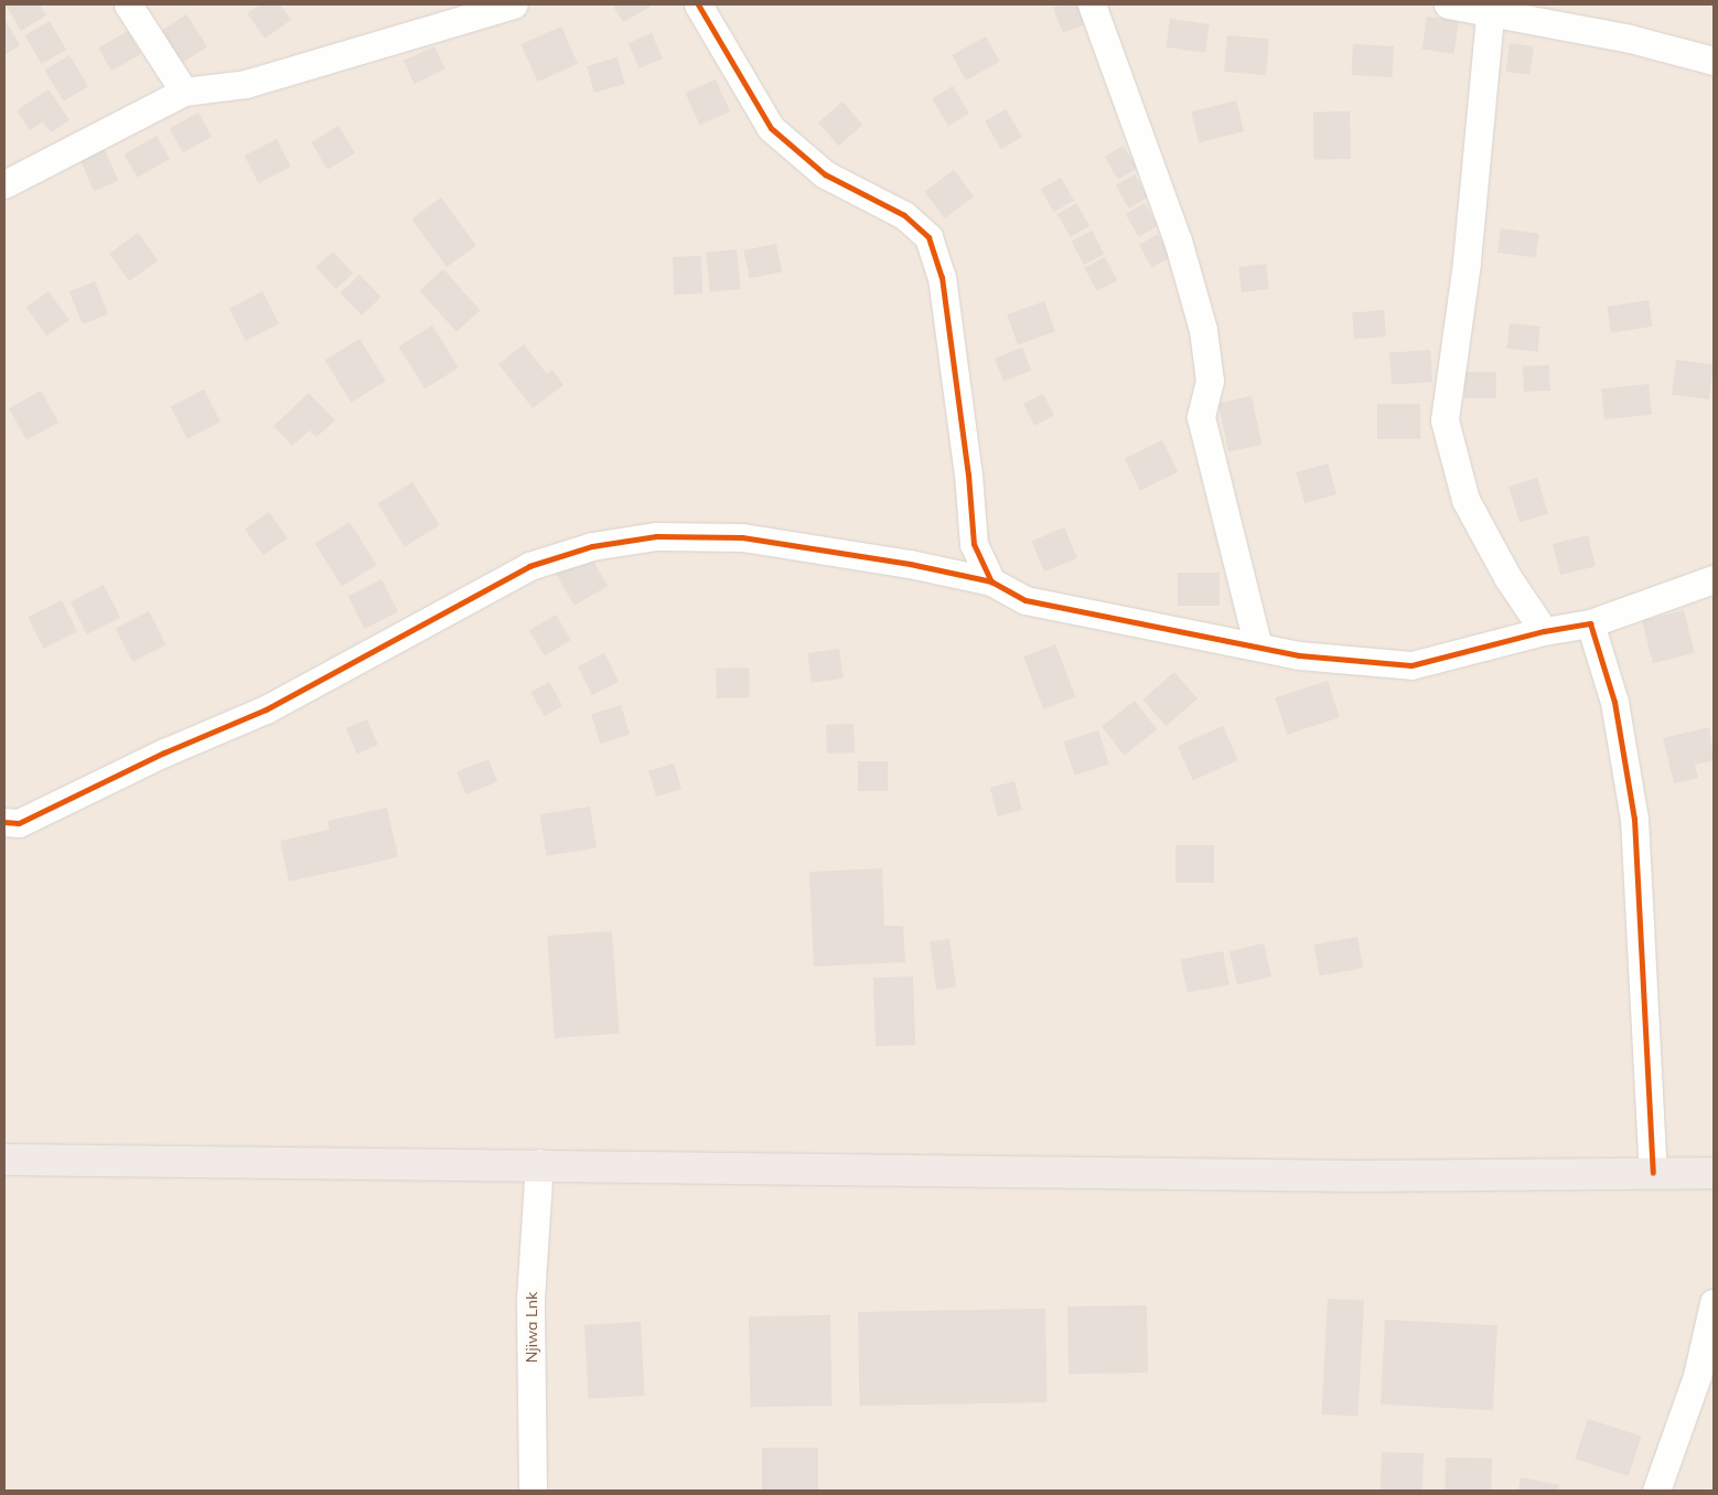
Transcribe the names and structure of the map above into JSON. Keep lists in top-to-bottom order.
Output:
{
  "streets": {
    "street": ["Njiwa Lnk"]
  }
}
